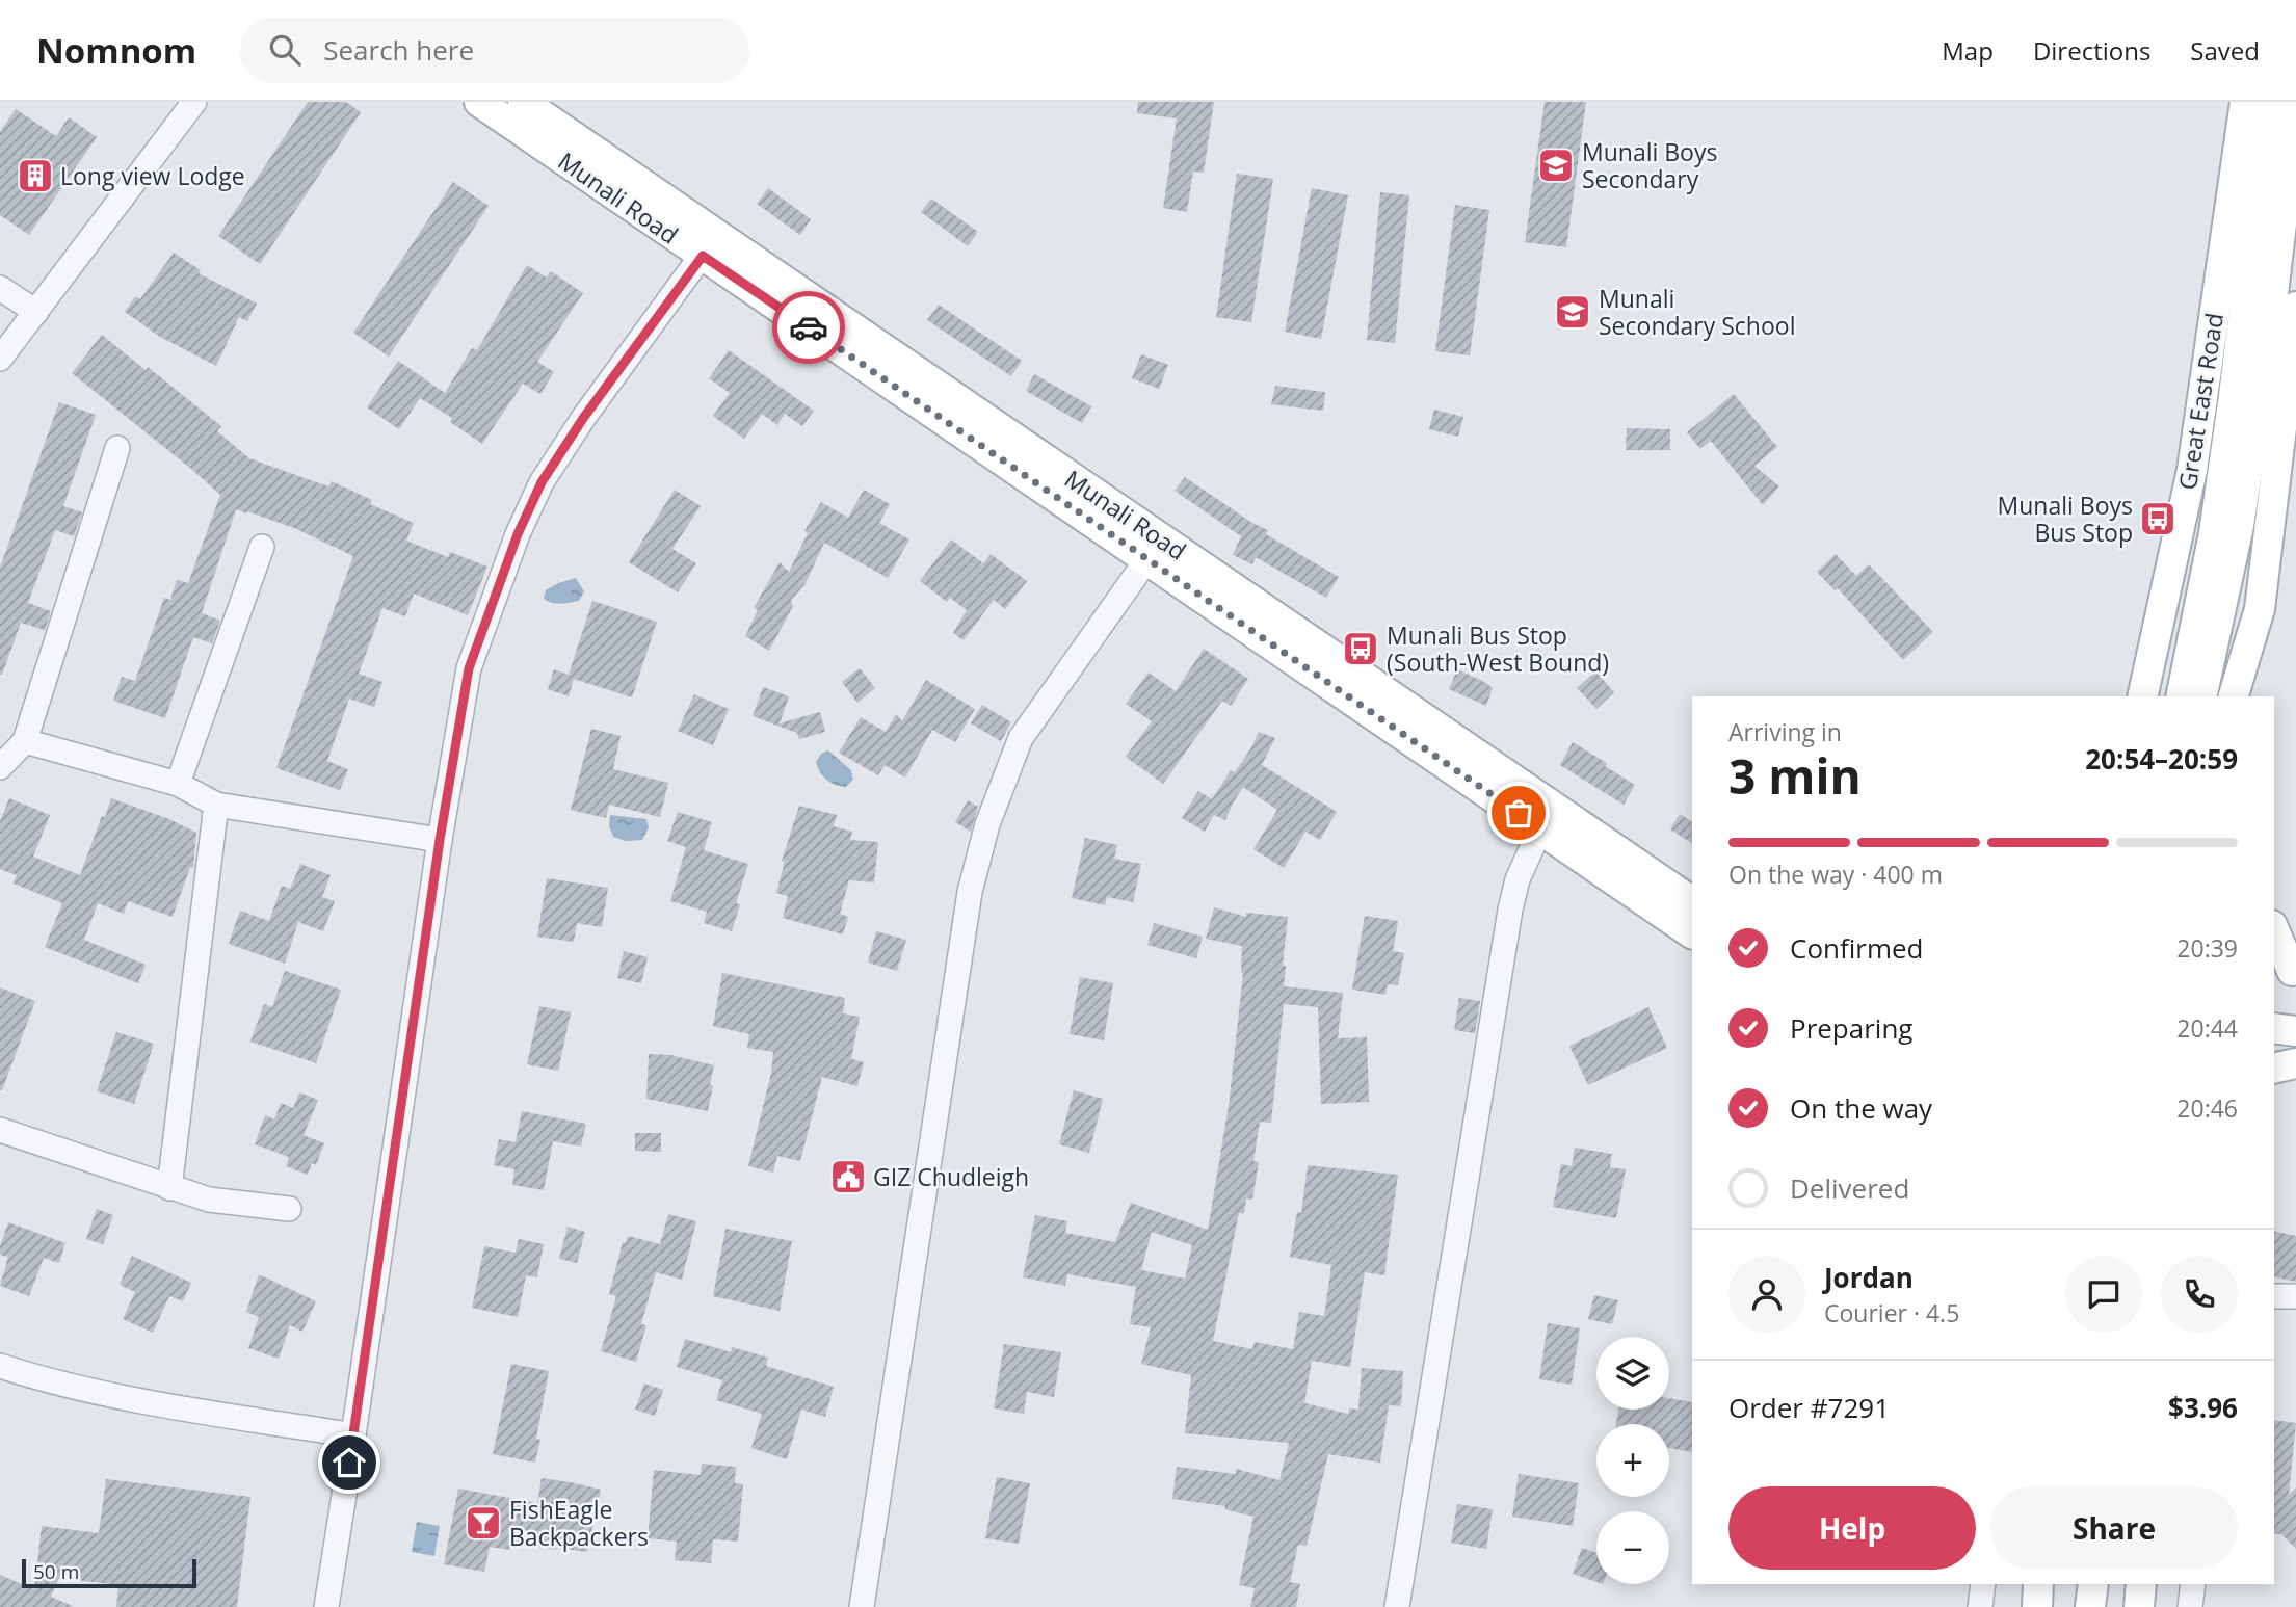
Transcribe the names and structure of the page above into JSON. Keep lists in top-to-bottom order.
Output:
{
  "streets": {
    "main road": ["Munali Road", "Great East Road"]
  },
  "places": {
    "school or university": ["Munali Boys Secondary", "Munali Secondary School"],
    "building": ["Long view Lodge"],
    "bus stop": ["Munali Boys Bus Stop", "Munali Bus Stop (South-West Bound)"],
    "public building": ["GIZ Chudleigh"],
    "bar": ["FishEagle Backpackers"]
  },
  "scale_bar": "50 m",
  "page": {
    "header": "Nomnom",
    "search": "Search here",
    "nav": ["Map", "Directions", "Saved"],
    "heading": ["3 min", "Arriving in", "20:54–20:59"],
    "panel": [
      "Jordan",
      "Courier · 4.5",
      "Order #7291",
      "$3.96"
    ],
    "bar": "On the way · 400 m",
    "list": [
      ["Confirmed", "20:39"],
      ["Preparing", "20:44"],
      ["On the way", "20:46"],
      "Delivered"
    ],
    "map_buttons": ["+", "−"],
    "buttons": ["Help", "Share"],
    "scale": "50 m"
  }
}
